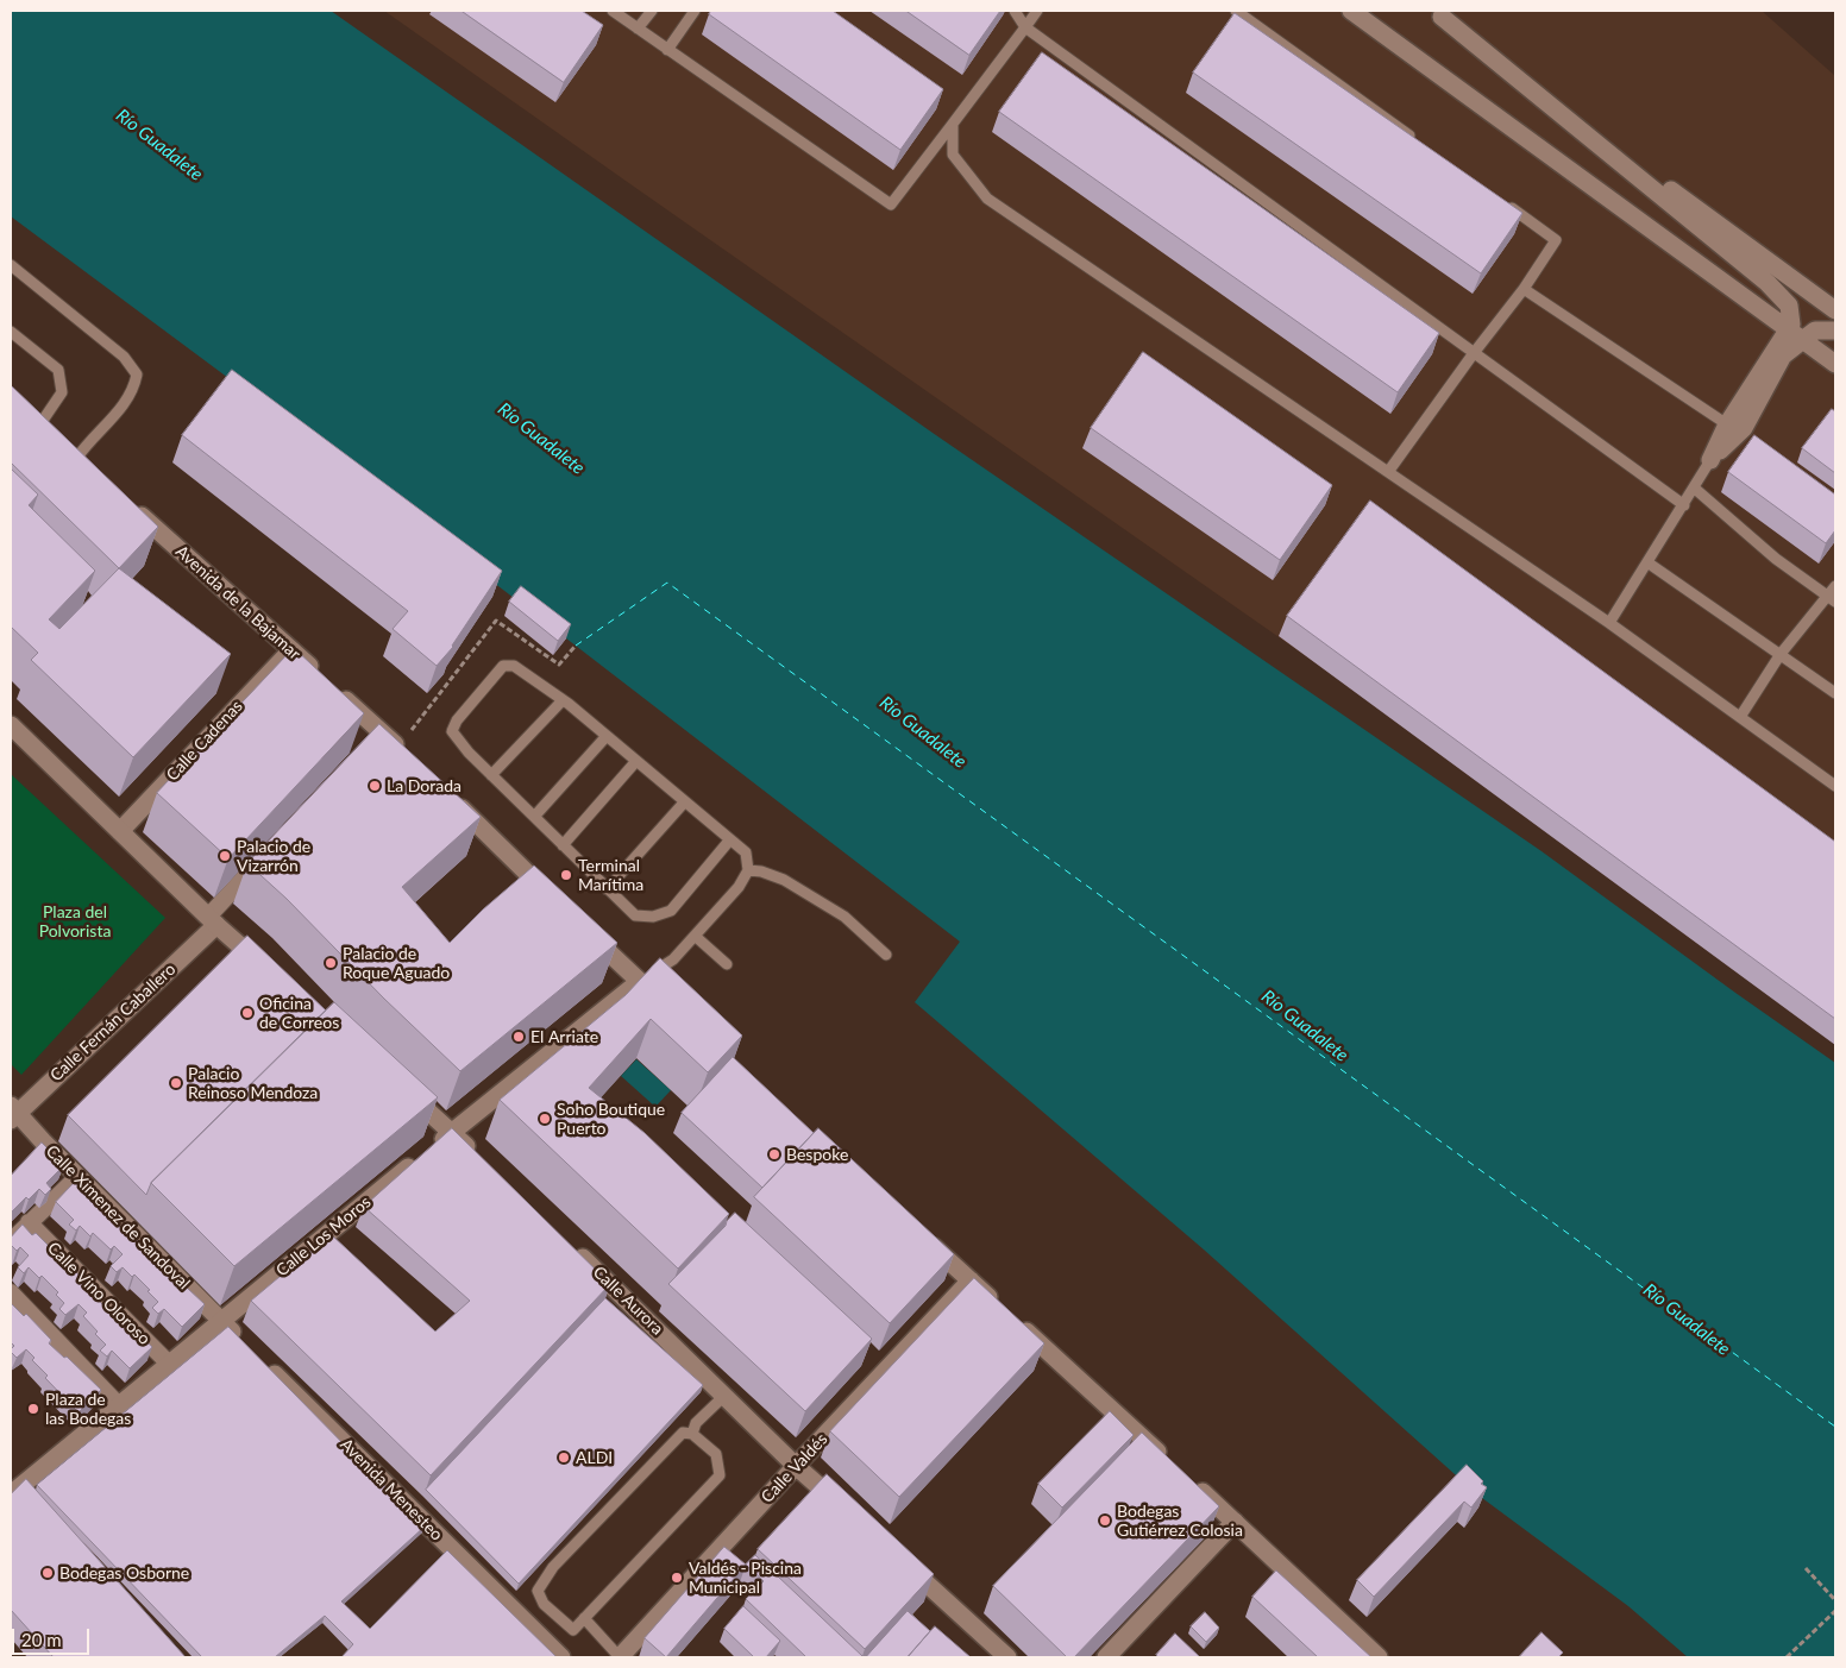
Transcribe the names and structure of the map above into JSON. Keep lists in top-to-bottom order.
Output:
{
  "streets": {
    "street": [
      "Avenida de la Bajamar",
      "Calle Cadenas",
      "Calle Fernán Caballero",
      "Calle Ximenez de Sandoval",
      "Calle Los Moros",
      "Calle Vino Oloroso",
      "Calle Aurora",
      "Calle Valdés",
      "Avenida Menesteo"
    ]
  },
  "crossings": [
    ["Avenida de la Bajamar", "Calle Cadenas"],
    ["Calle Fernán Caballero", "Calle Ximenez de Sandoval"],
    ["Calle Ximenez de Sandoval", "Calle Los Moros"],
    ["Calle Los Moros", "Calle Vino Oloroso"],
    ["Calle Aurora", "Calle Valdés"]
  ],
  "water": ["Río Guadalete"],
  "parks": ["Plaza del Polvorista"],
  "places": [
    "La Dorada",
    "Palacio de Vizarrón",
    "Terminal Marítima",
    "Palacio de Roque Aguado",
    "Oficina de Correos",
    "El Arriate",
    "Palacio Reinoso Mendoza",
    "Soho Boutique Puerto",
    "Bespoke",
    "Plaza de las Bodegas",
    "ALDI",
    "Bodegas Gutiérrez Colosia",
    "Bodegas Osborne",
    "Valdés - Piscina Municipal"
  ],
  "scale_bar": "20 m"
}
